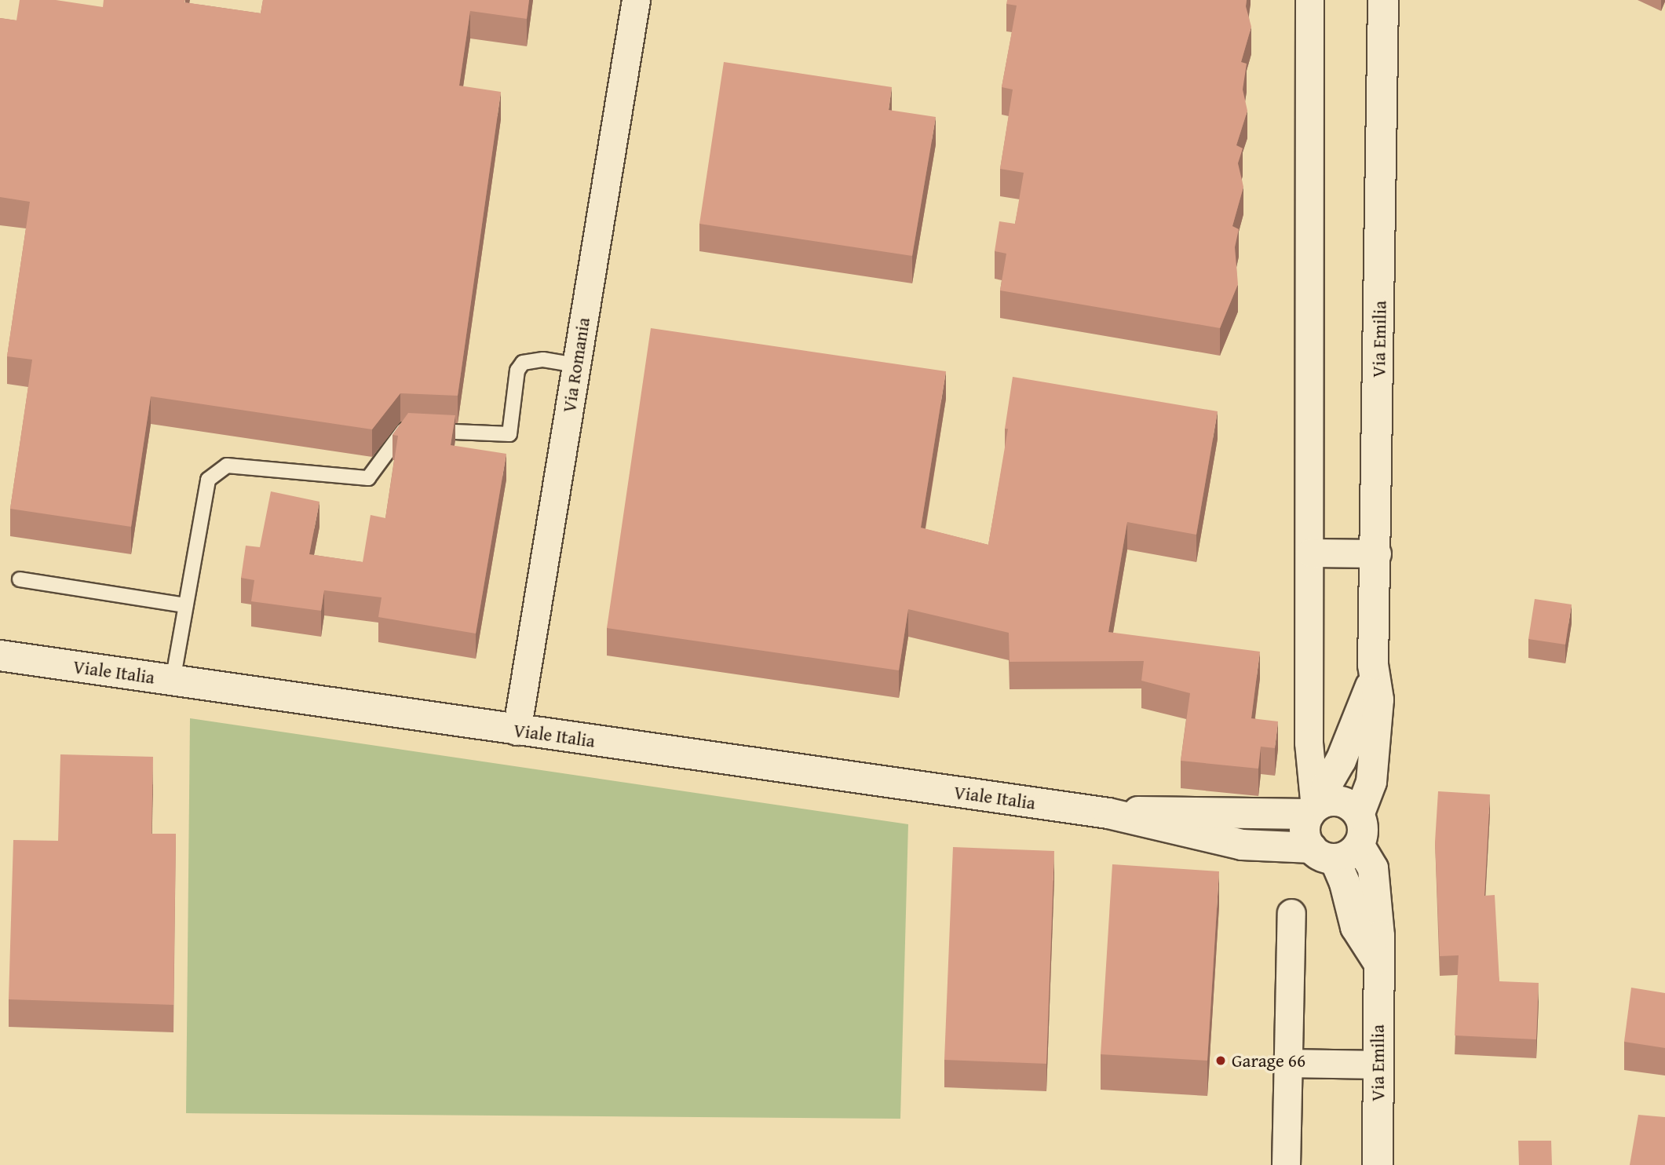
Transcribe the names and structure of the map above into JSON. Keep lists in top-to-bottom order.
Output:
{
  "streets": {
    "street": ["Via Emilia", "Via Romania", "Viale Italia"]
  },
  "crossings": [
    ["Via Emilia", "Viale Italia"],
    ["Via Romania", "Viale Italia"]
  ],
  "places": ["Garage 66"]
}
